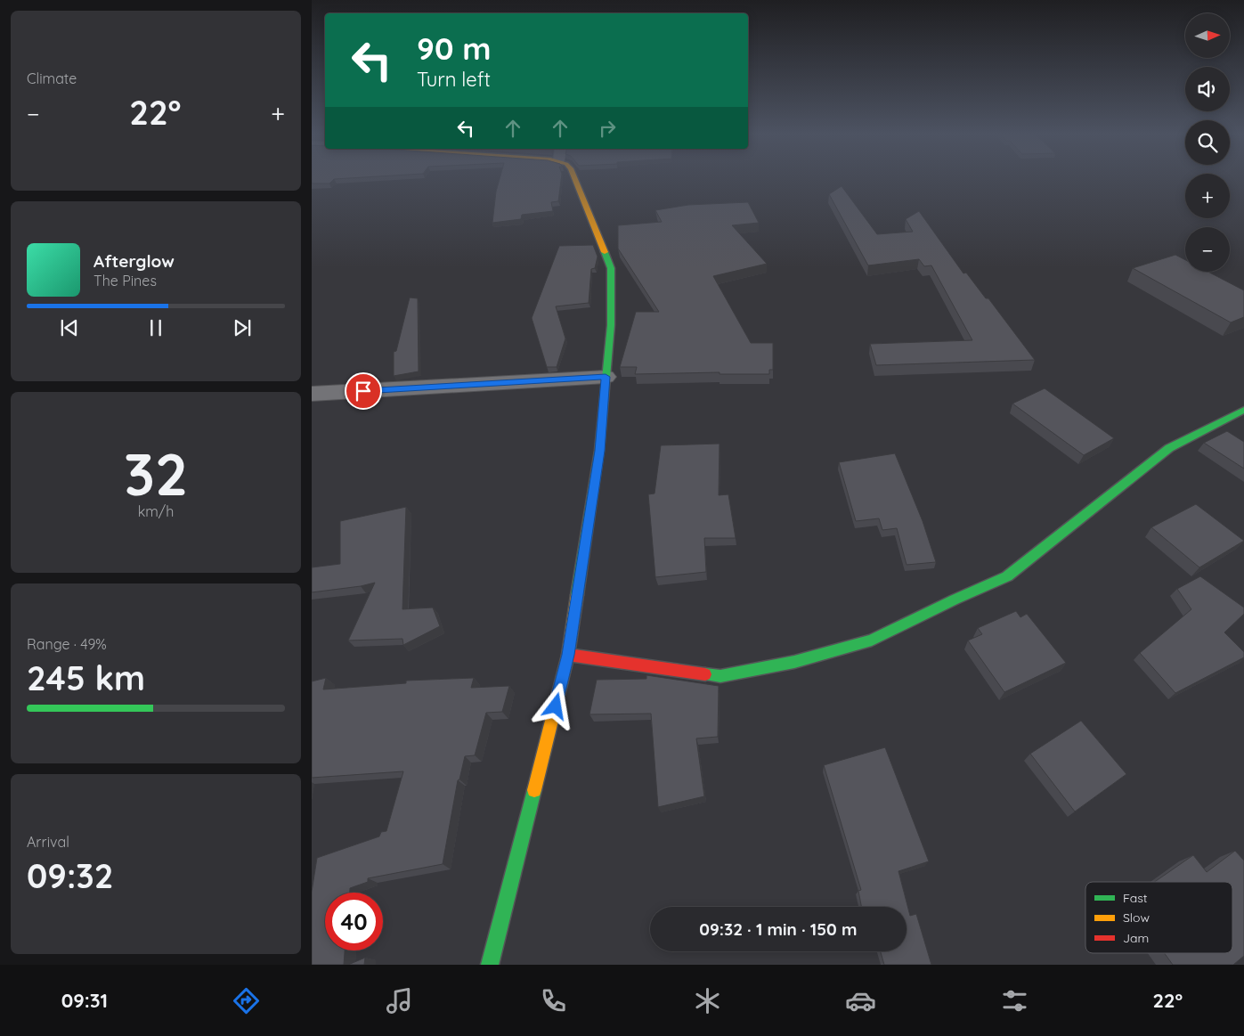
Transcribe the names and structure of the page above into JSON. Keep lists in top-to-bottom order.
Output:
{
  "legend": ["Fast", "Slow", "Jam"],
  "north": "right",
  "page": {
    "tile": [
      "Climate",
      ["32", "km/h"],
      ["Range · 49%", "245 km"],
      ["Arrival", "09:32"]
    ],
    "map_buttons": ["+", "−"],
    "turn": ["90 m", "Turn left"],
    "heat": ["−", "22°", "+"],
    "song": ["Afterglow", "The Pines"],
    "limit": "40",
    "trip": "09:32 · 1 min · 150 m",
    "tabs": ["09:31", "22°"]
  }
}
